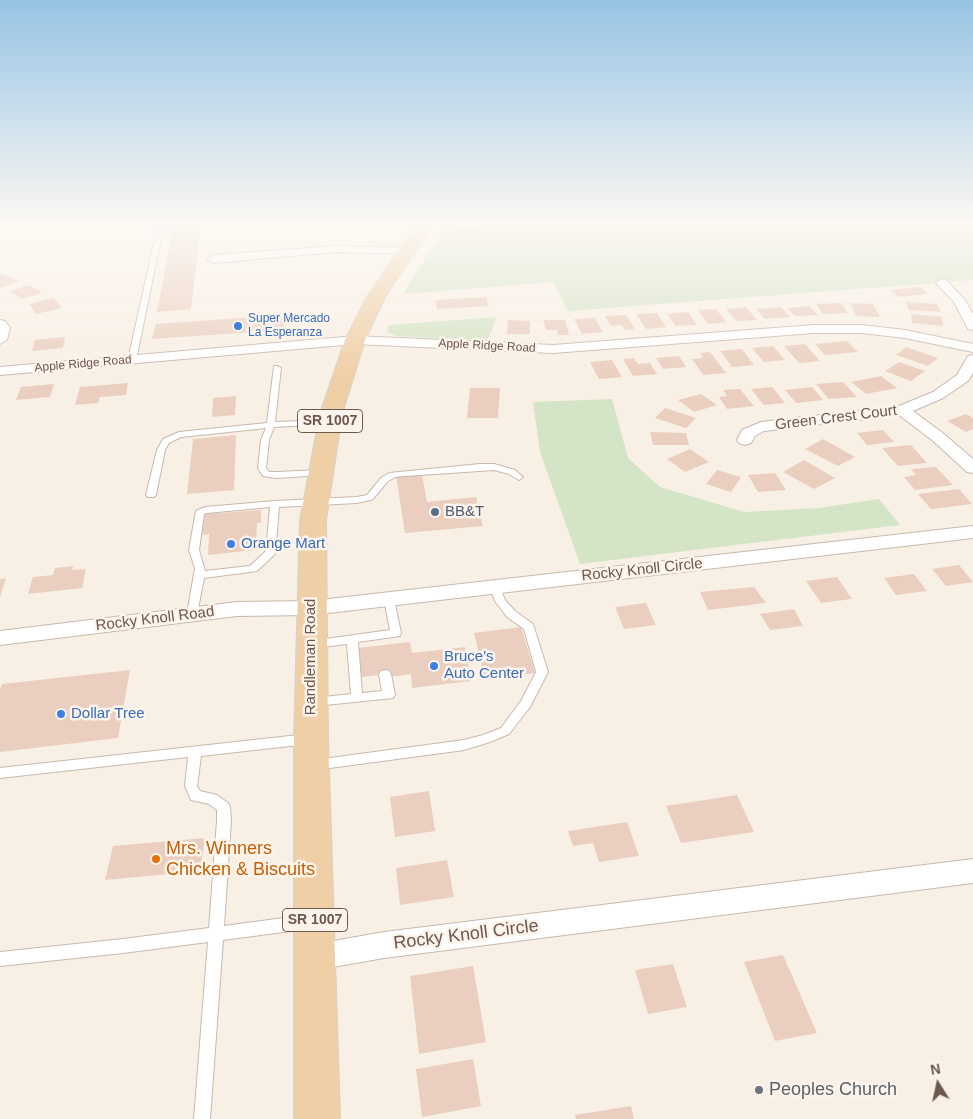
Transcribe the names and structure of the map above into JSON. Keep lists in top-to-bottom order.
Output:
{
  "streets": {
    "main road": ["SR 1007", "Randleman Road"],
    "street": [
      "Apple Ridge Road",
      "Green Crest Court",
      "Rocky Knoll Circle",
      "Rocky Knoll Road"
    ]
  },
  "crossings": [
    ["Apple Ridge Road", "Randleman Road"],
    ["Rocky Knoll Circle", "Rocky Knoll Road"],
    ["Rocky Knoll Circle", "Randleman Road"],
    ["Rocky Knoll Road", "Randleman Road"]
  ],
  "places": [
    "Super Mercado La Esperanza",
    "BB&T",
    "Orange Mart",
    "Bruce's Auto Center",
    "Dollar Tree",
    "Mrs. Winners Chicken & Biscuits",
    "Peoples Church"
  ],
  "north": "top"
}
